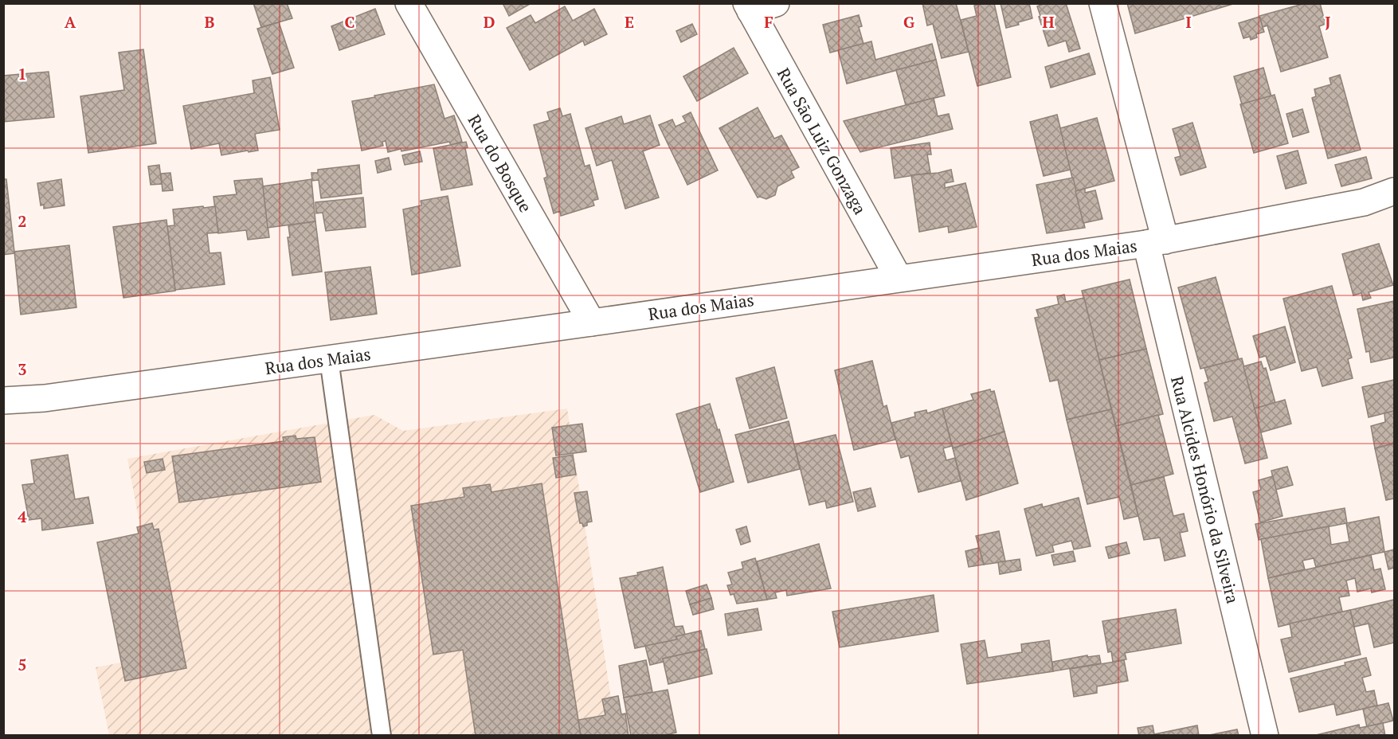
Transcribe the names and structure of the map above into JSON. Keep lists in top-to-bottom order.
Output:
{
  "streets": {
    "street": [
      "Rua São Luiz Gonzaga",
      "Rua do Bosque",
      "Rua dos Maias",
      "Rua Alcides Honório da Silveira"
    ]
  },
  "crossings": [
    ["Rua São Luiz Gonzaga", "Rua dos Maias"],
    ["Rua do Bosque", "Rua dos Maias"],
    ["Rua dos Maias", "Rua Alcides Honório da Silveira"]
  ],
  "grid": {
    "columns": [
      "A",
      "B",
      "C",
      "D",
      "E",
      "F",
      "G",
      "H",
      "I",
      "J"
    ],
    "rows": [
      "1",
      "2",
      "3",
      "4",
      "5"
    ]
  }
}
